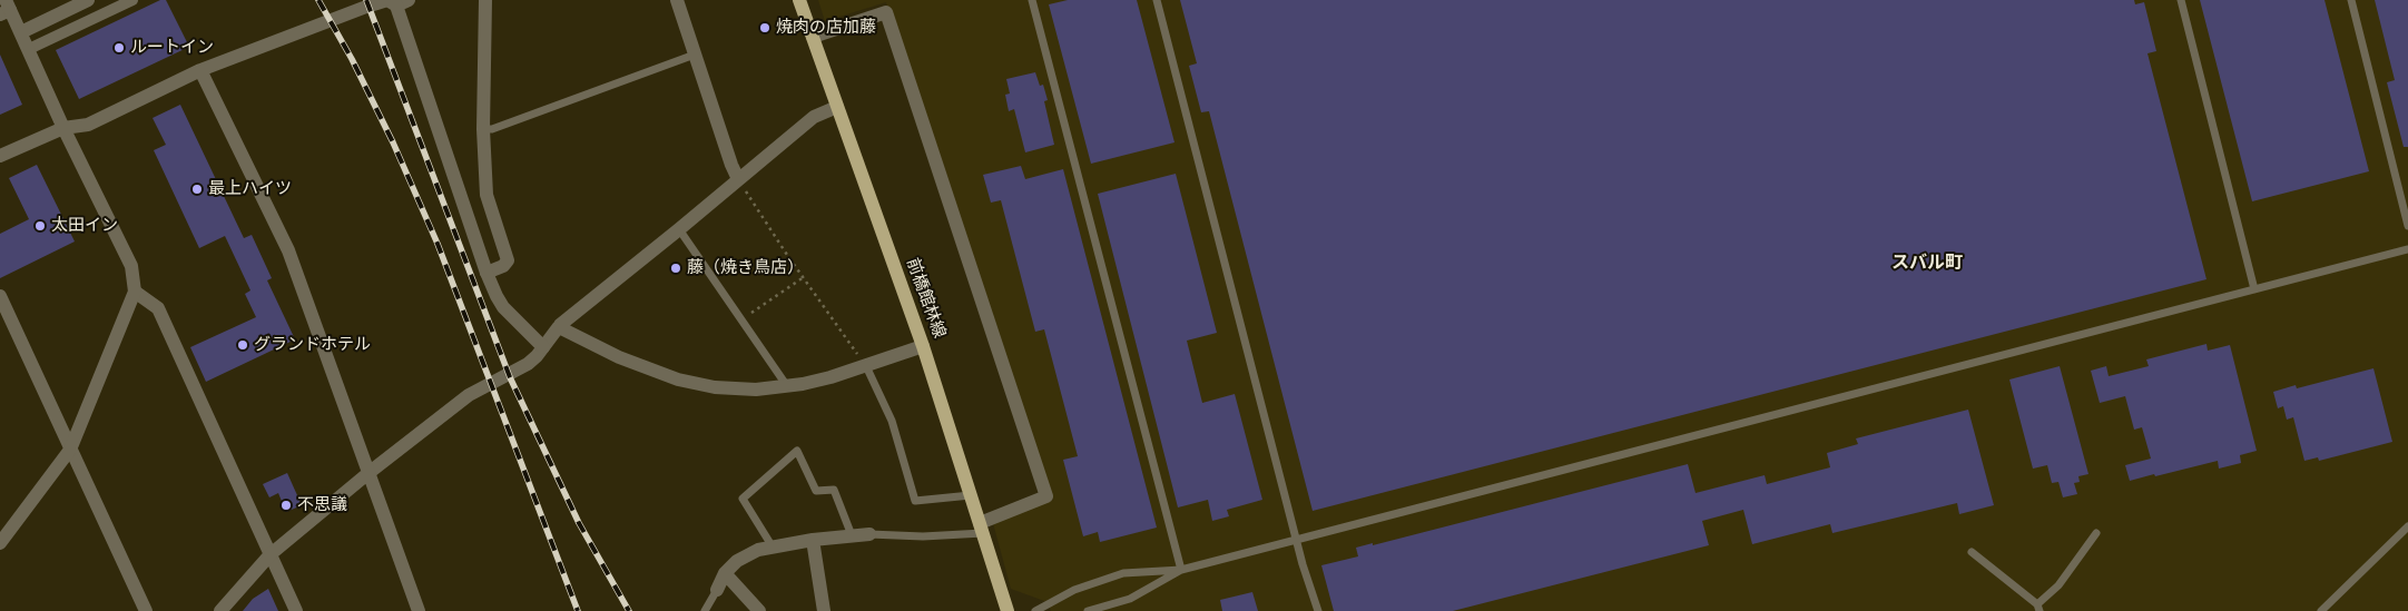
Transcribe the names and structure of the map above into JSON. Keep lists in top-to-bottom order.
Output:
{
  "streets": {
    "main road": ["前橋館林線"]
  },
  "districts": ["スバル町"],
  "places": [
    "焼肉の店加藤",
    "ルートイン",
    "最上ハイツ",
    "太田イン",
    "藤（焼き鳥店）",
    "グランドホテル",
    "不思議"
  ]
}
